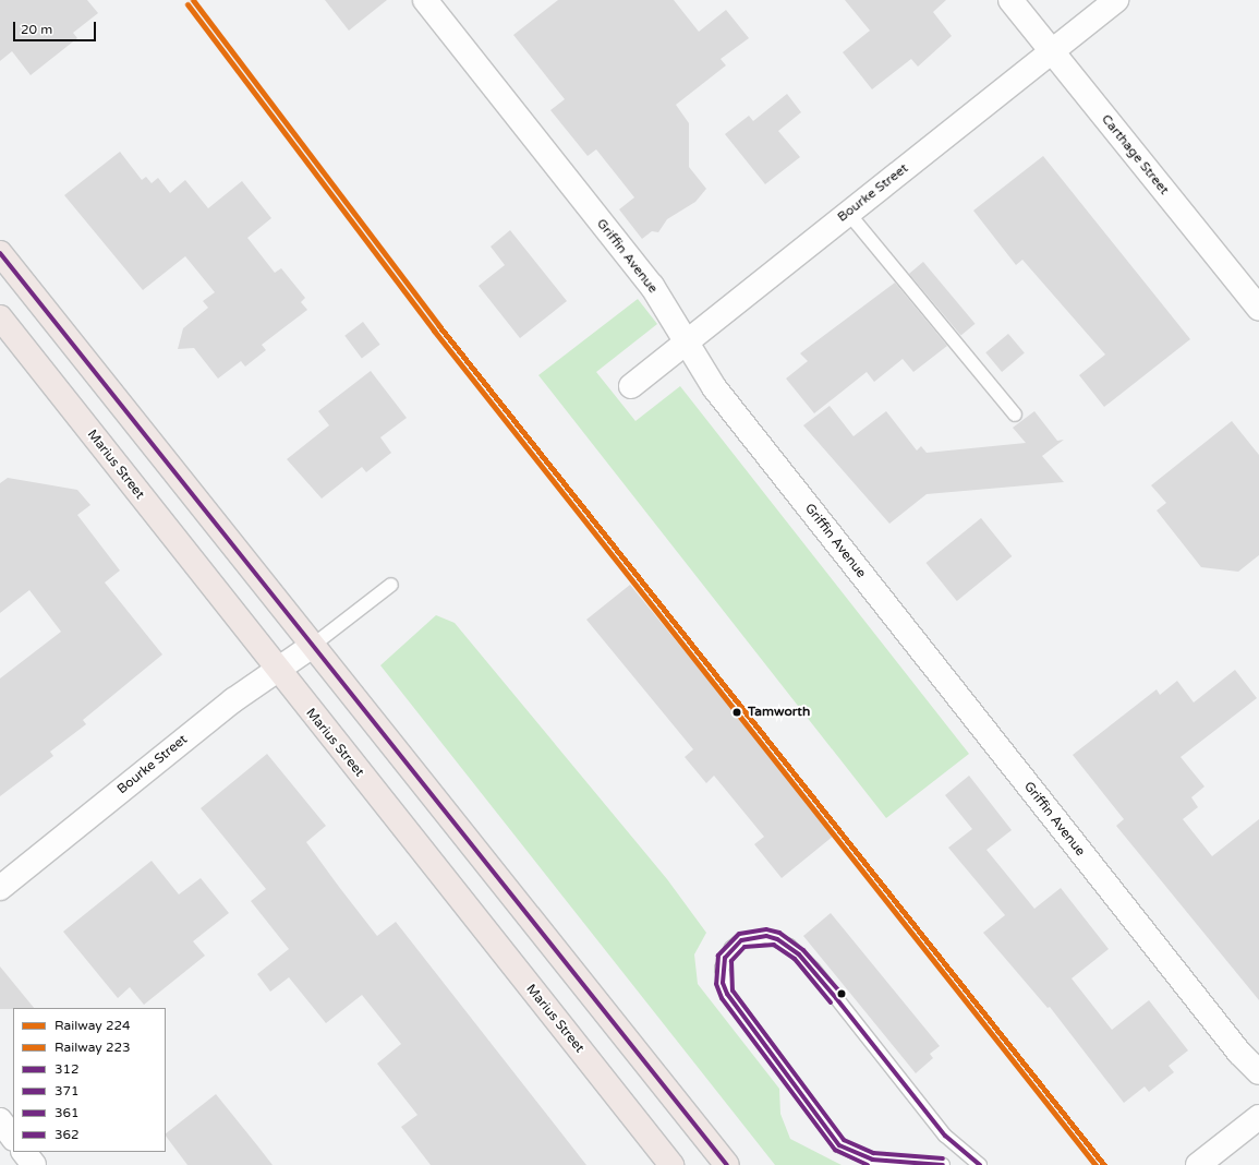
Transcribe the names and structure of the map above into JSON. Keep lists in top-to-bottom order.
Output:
{
  "streets": {
    "main road": ["Marius Street"],
    "street": ["Carthage Street", "Bourke Street", "Griffin Avenue"]
  },
  "crossings": [
    ["Carthage Street", "Bourke Street"],
    ["Bourke Street", "Griffin Avenue"],
    ["Bourke Street", "Marius Street"]
  ],
  "places": ["Tamworth"],
  "lines": [
    "rail line 224",
    "rail line 223",
    "transit line 312",
    "transit line 371",
    "transit line 361",
    "transit line 362"
  ],
  "legend": [
    "Railway 224",
    "Railway 223",
    "312",
    "371",
    "361",
    "362"
  ],
  "scale_bar": "20 m"
}
